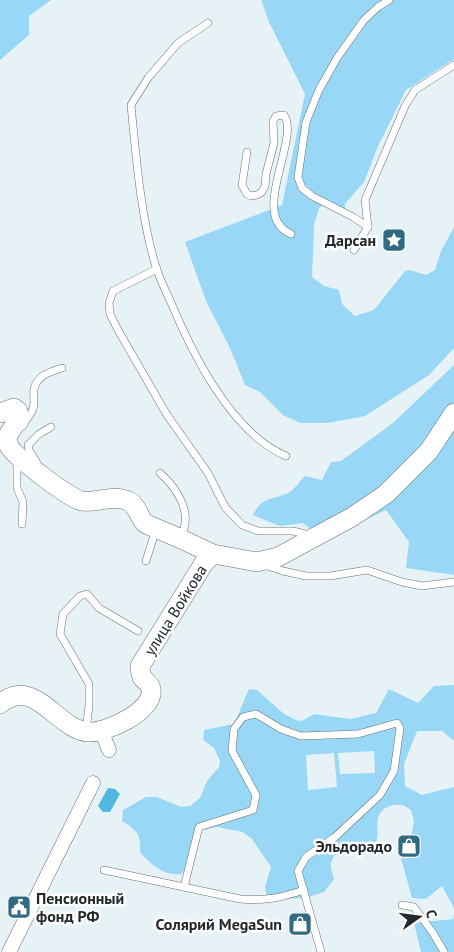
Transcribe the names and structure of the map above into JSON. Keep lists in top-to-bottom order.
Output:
{
  "streets": {
    "street": ["улица Войкова"]
  },
  "places": {
    "place": ["Дарсан"],
    "shop": ["Эльдорадо", "Солярий MegaSun"],
    "public building": ["Пенсионный фонд РФ"]
  },
  "north": "right"
}
